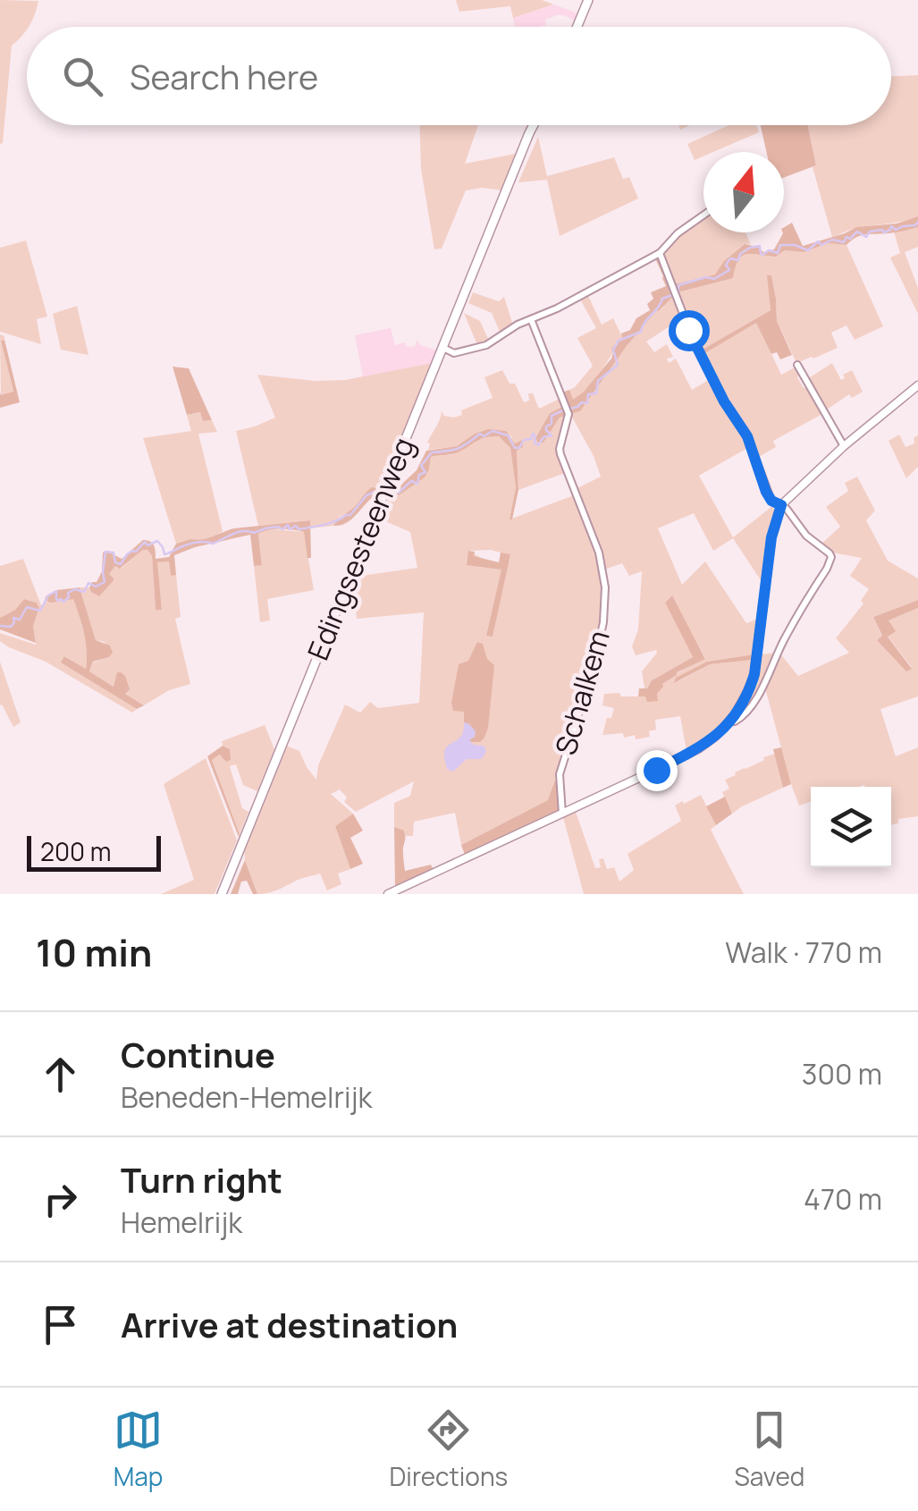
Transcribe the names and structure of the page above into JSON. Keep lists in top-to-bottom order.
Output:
{
  "streets": {
    "main road": ["Edingsesteenweg"],
    "street": ["Schalkem"]
  },
  "scale_bar": "200 m",
  "north": "top",
  "page": {
    "search": "Search here",
    "scale": "200 m",
    "heading": ["10 min", "Walk · 770 m"],
    "list": [
      ["Continue", "Beneden-Hemelrijk", "300 m"],
      ["Turn right", "Hemelrijk", "470 m"],
      "Arrive at destination"
    ],
    "nav": ["Map", "Directions", "Saved"]
  }
}
